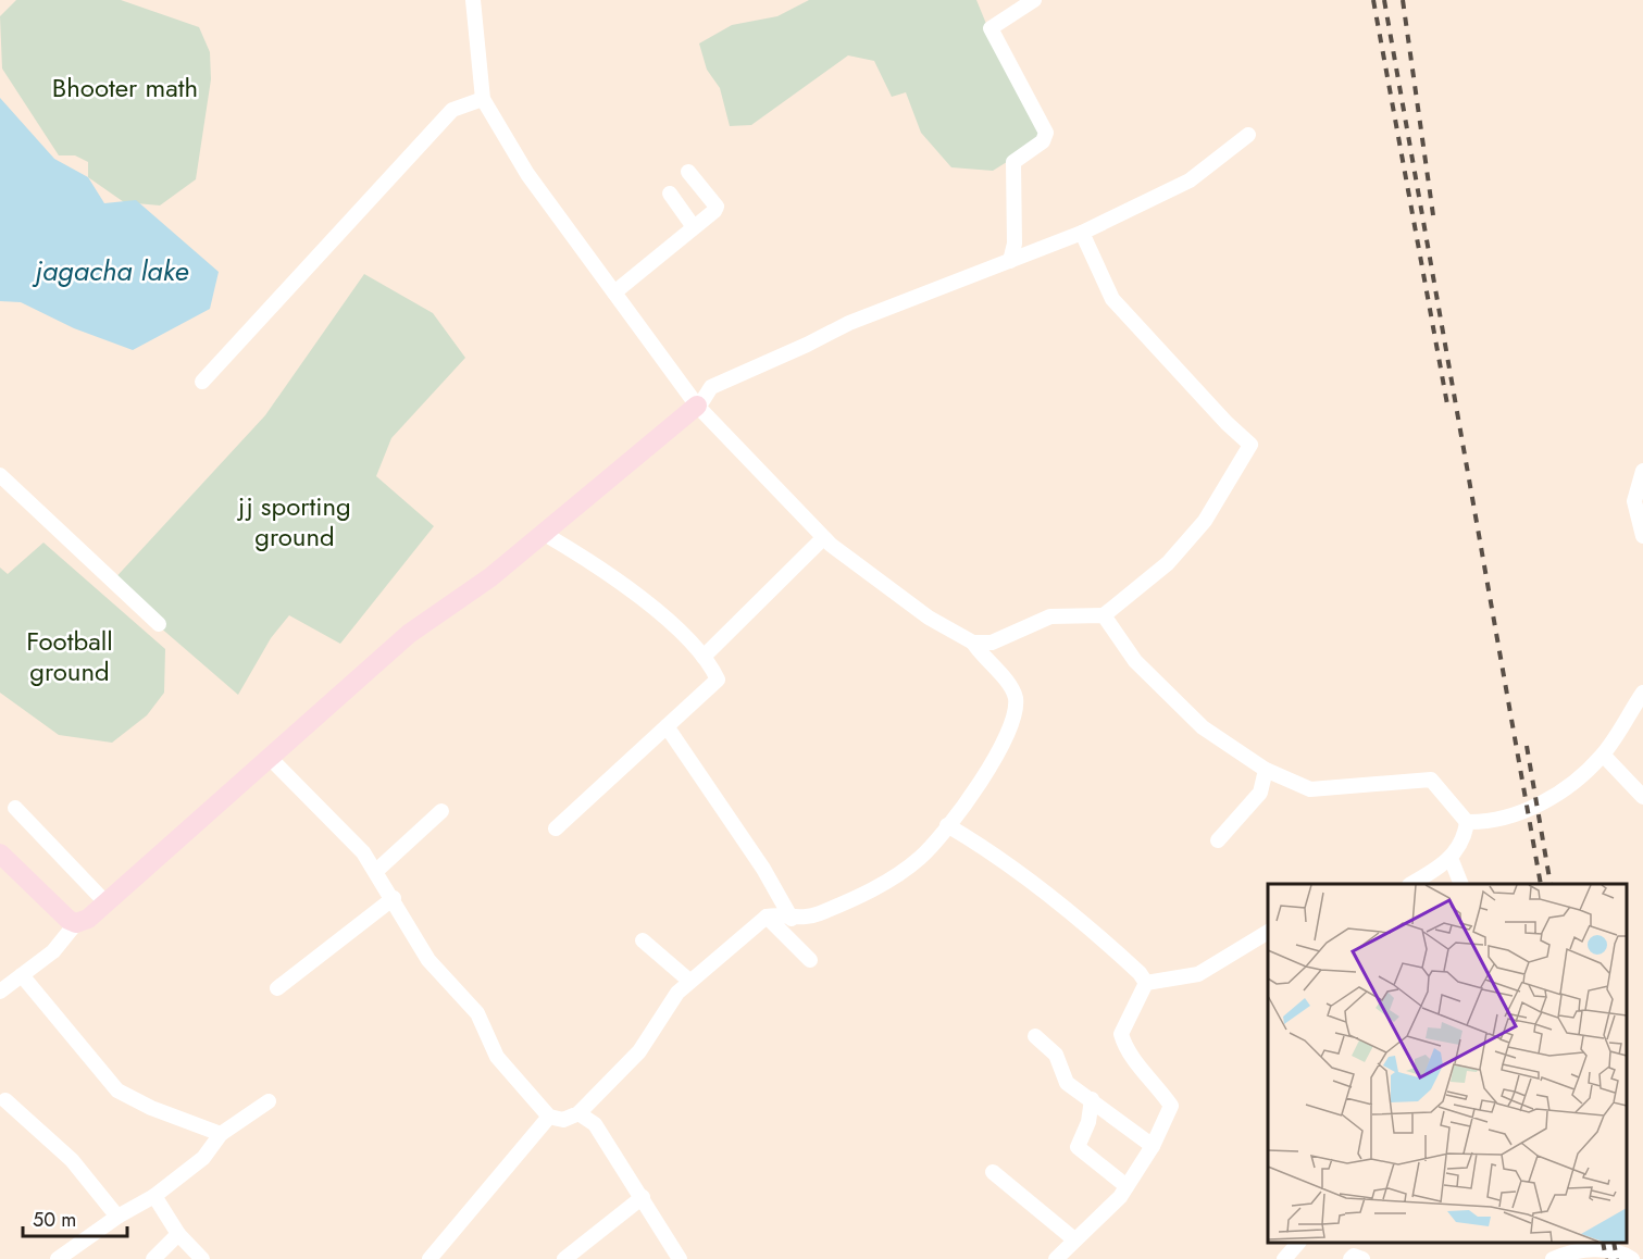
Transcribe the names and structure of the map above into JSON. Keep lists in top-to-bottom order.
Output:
{
  "water": ["jagacha lake"],
  "parks": ["Bhooter math", "jj sporting ground", "Football ground"],
  "scale_bar": "50 m"
}
